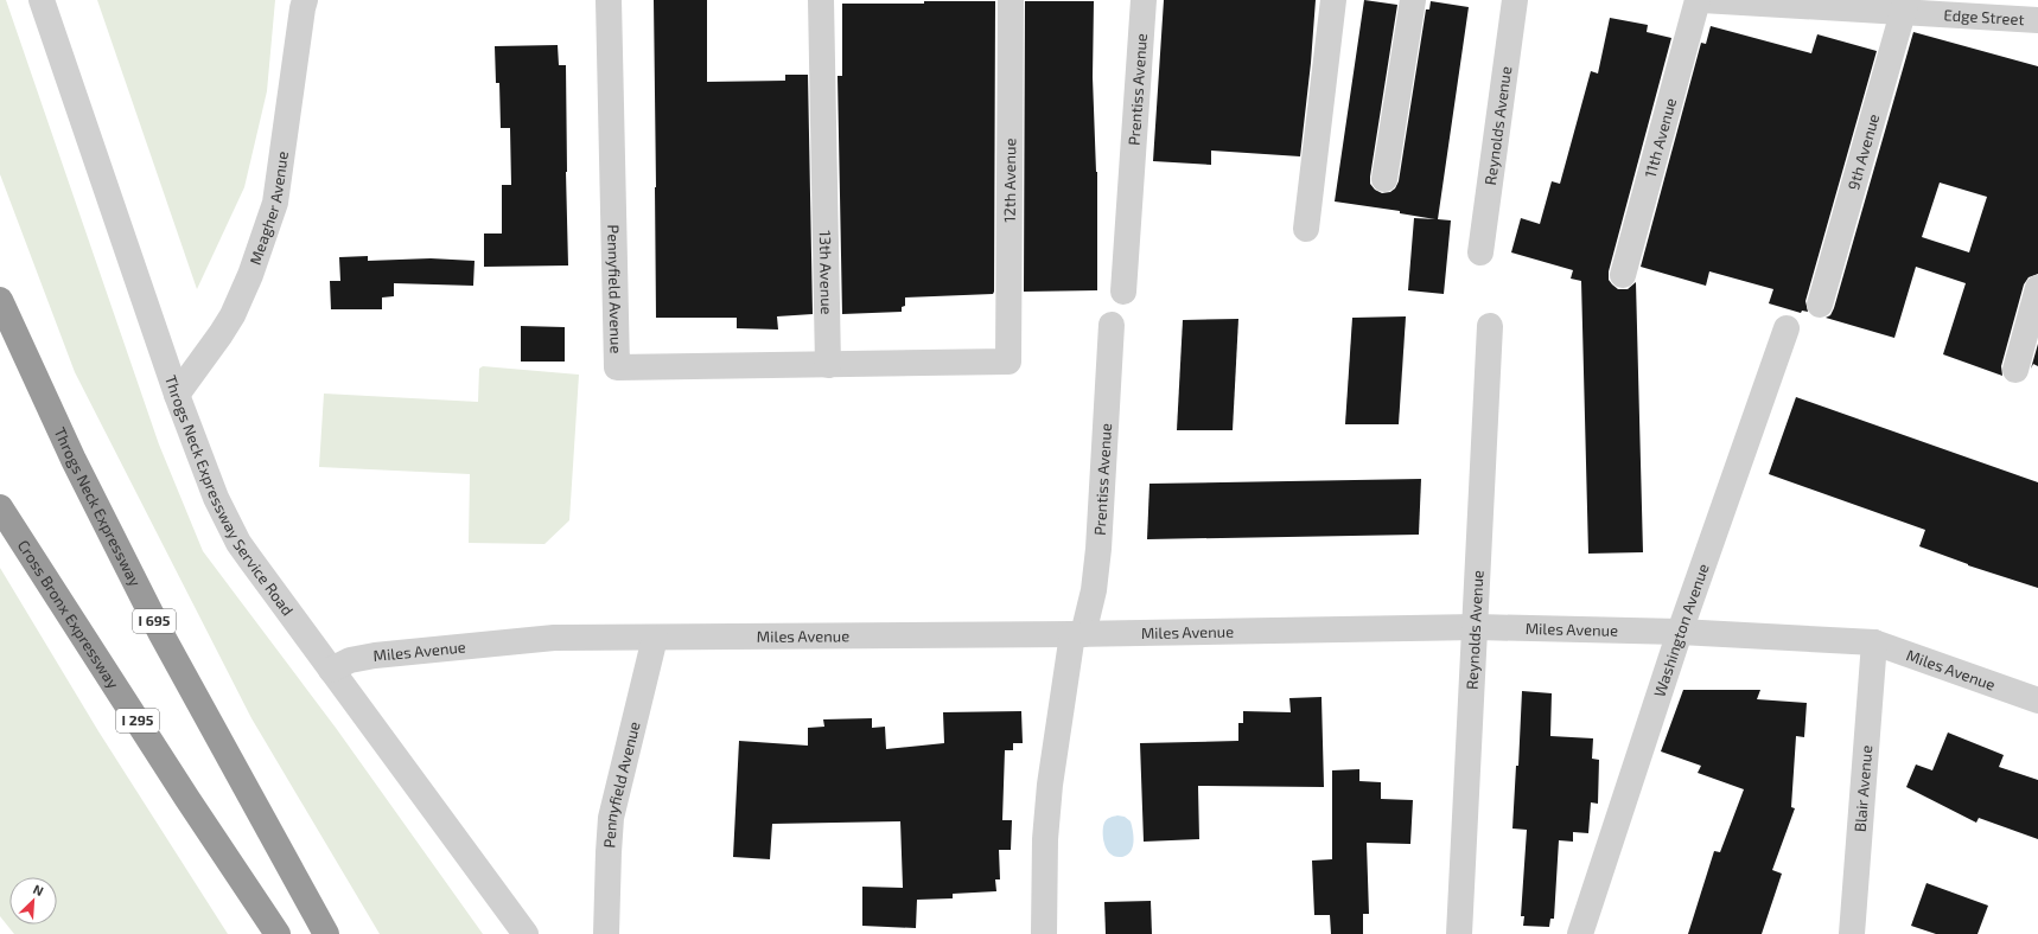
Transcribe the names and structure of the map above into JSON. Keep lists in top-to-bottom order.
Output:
{
  "streets": {
    "highway": [
      "Throgs Neck Expressway",
      "Cross Bronx Expressway",
      "I 695",
      "I 295"
    ],
    "street": [
      "Edge Street",
      "Prentiss Avenue",
      "Reynolds Avenue",
      "11th Avenue",
      "9th Avenue",
      "12th Avenue",
      "Meagher Avenue",
      "13th Avenue",
      "Pennyfield Avenue",
      "Throgs Neck Expressway Service Road",
      "Miles Avenue",
      "Washington Avenue",
      "Blair Avenue"
    ]
  },
  "crossings": [
    ["Edge Street", "9th Avenue"],
    ["Prentiss Avenue", "Miles Avenue"],
    ["Reynolds Avenue", "Miles Avenue"],
    ["12th Avenue", "13th Avenue"],
    ["12th Avenue", "Pennyfield Avenue"],
    ["Meagher Avenue", "Throgs Neck Expressway Service Road"],
    ["13th Avenue", "Pennyfield Avenue"],
    ["Pennyfield Avenue", "Miles Avenue"],
    ["Throgs Neck Expressway Service Road", "Miles Avenue"],
    ["Miles Avenue", "Washington Avenue"],
    ["Miles Avenue", "Blair Avenue"]
  ],
  "north": "top right"
}
